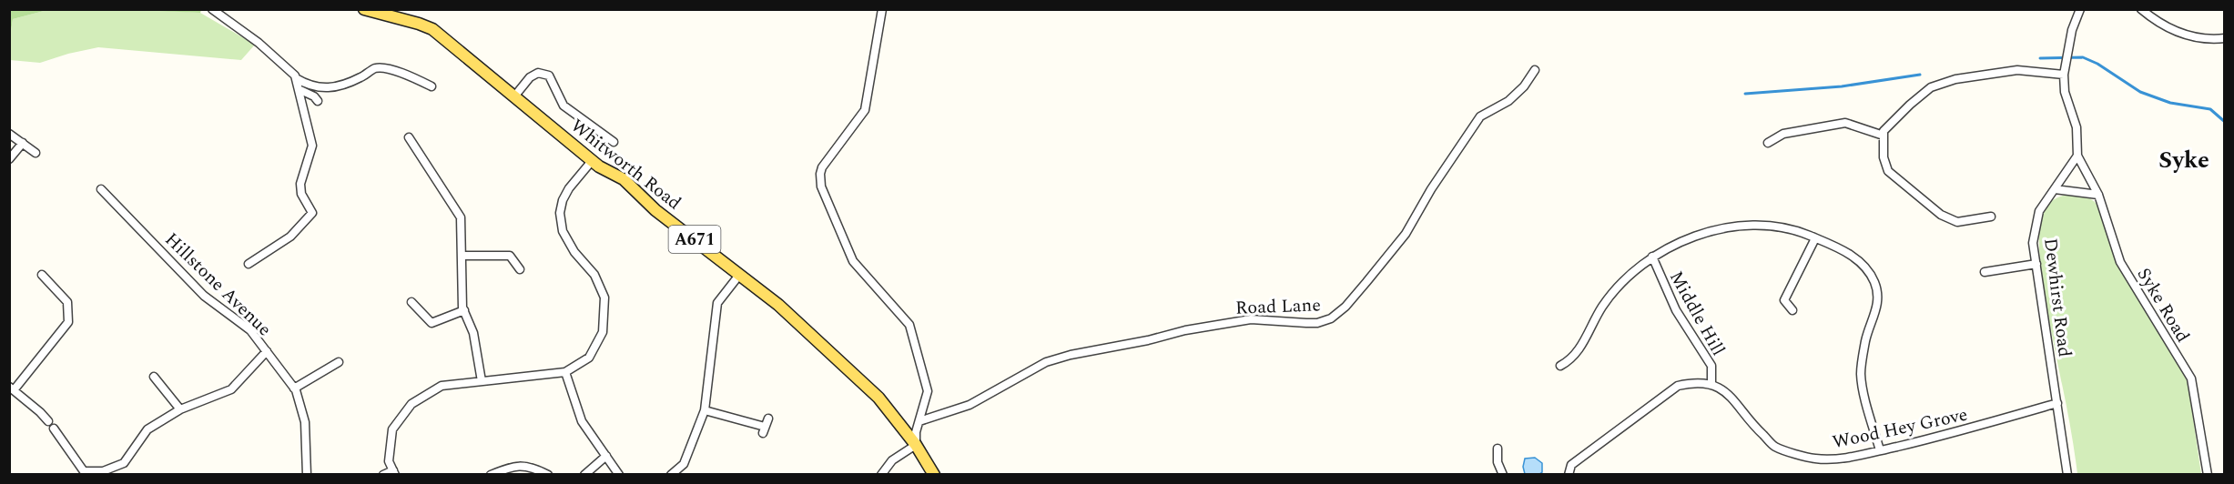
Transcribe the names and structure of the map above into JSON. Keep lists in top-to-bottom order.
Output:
{
  "streets": {
    "main road": ["Whitworth Road", "A671"],
    "street": [
      "Hillstone Avenue",
      "Dewhirst Road",
      "Syke Road",
      "Road Lane",
      "Middle Hill",
      "Wood Hey Grove"
    ]
  },
  "crossings": [
    ["Dewhirst Road", "Syke Road"],
    ["Dewhirst Road", "Wood Hey Grove"],
    ["Middle Hill", "Wood Hey Grove"]
  ],
  "districts": ["Syke"]
}
